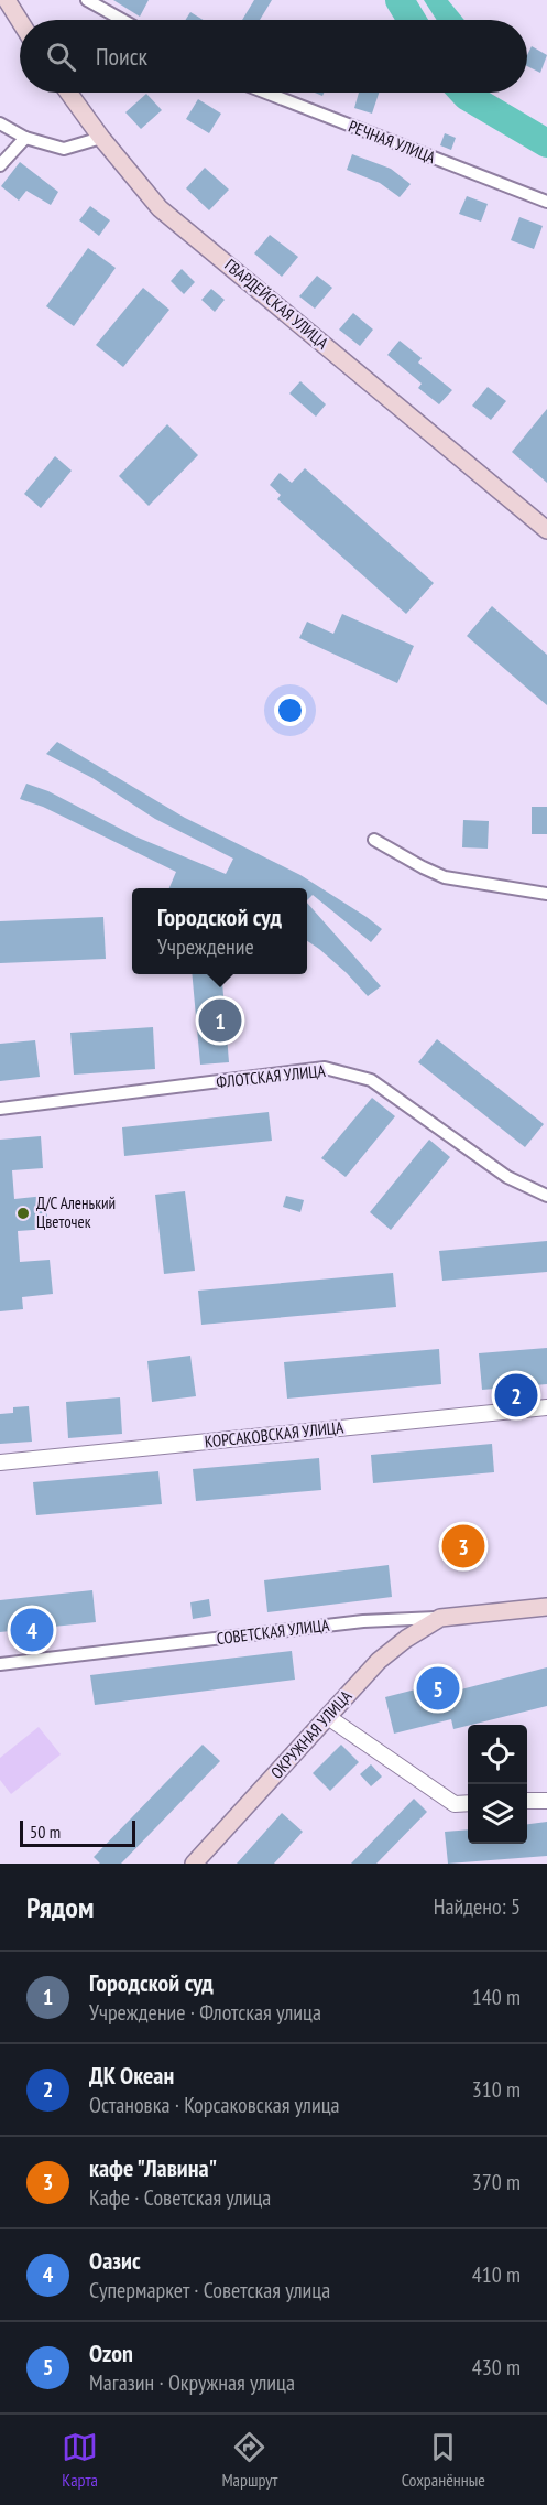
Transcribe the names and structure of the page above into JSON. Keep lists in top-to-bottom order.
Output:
{
  "streets": {
    "main road": ["ГВАРДЕЙСКАЯ УЛИЦА", "СОВЕТСКАЯ УЛИЦА", "ОКРУЖНАЯ УЛИЦА"],
    "street": ["РЕЧНАЯ УЛИЦА", "ФЛОТСКАЯ УЛИЦА", "КОРСАКОВСКАЯ УЛИЦА"]
  },
  "crossings": [
    ["СОВЕТСКАЯ УЛИЦА", "ОКРУЖНАЯ УЛИЦА"]
  ],
  "places": ["Д/С Аленький Цветочек"],
  "scale_bar": "50 m",
  "page": {
    "search": "Поиск",
    "popup": ["Городской суд", "Учреждение"],
    "pins": [
      "1",
      "2",
      "3",
      "4",
      "5"
    ],
    "scale": "50 m",
    "heading": ["Рядом", "Найдено: 5"],
    "list": [
      {
        "mark": "1",
        "name": "Городской суд",
        "note": "Учреждение · Флотская улица",
        "value": "140 m"
      },
      {
        "mark": "2",
        "name": "ДК Океан",
        "note": "Остановка · Корсаковская улица",
        "value": "310 m"
      },
      {
        "mark": "3",
        "name": "кафе \"Лавина\"",
        "note": "Кафе · Советская улица",
        "value": "370 m"
      },
      {
        "mark": "4",
        "name": "Оазис",
        "note": "Супермаркет · Советская улица",
        "value": "410 m"
      },
      {
        "mark": "5",
        "name": "Ozon",
        "note": "Магазин · Окружная улица",
        "value": "430 m"
      }
    ],
    "nav": ["Карта", "Маршрут", "Сохранённые"]
  }
}
